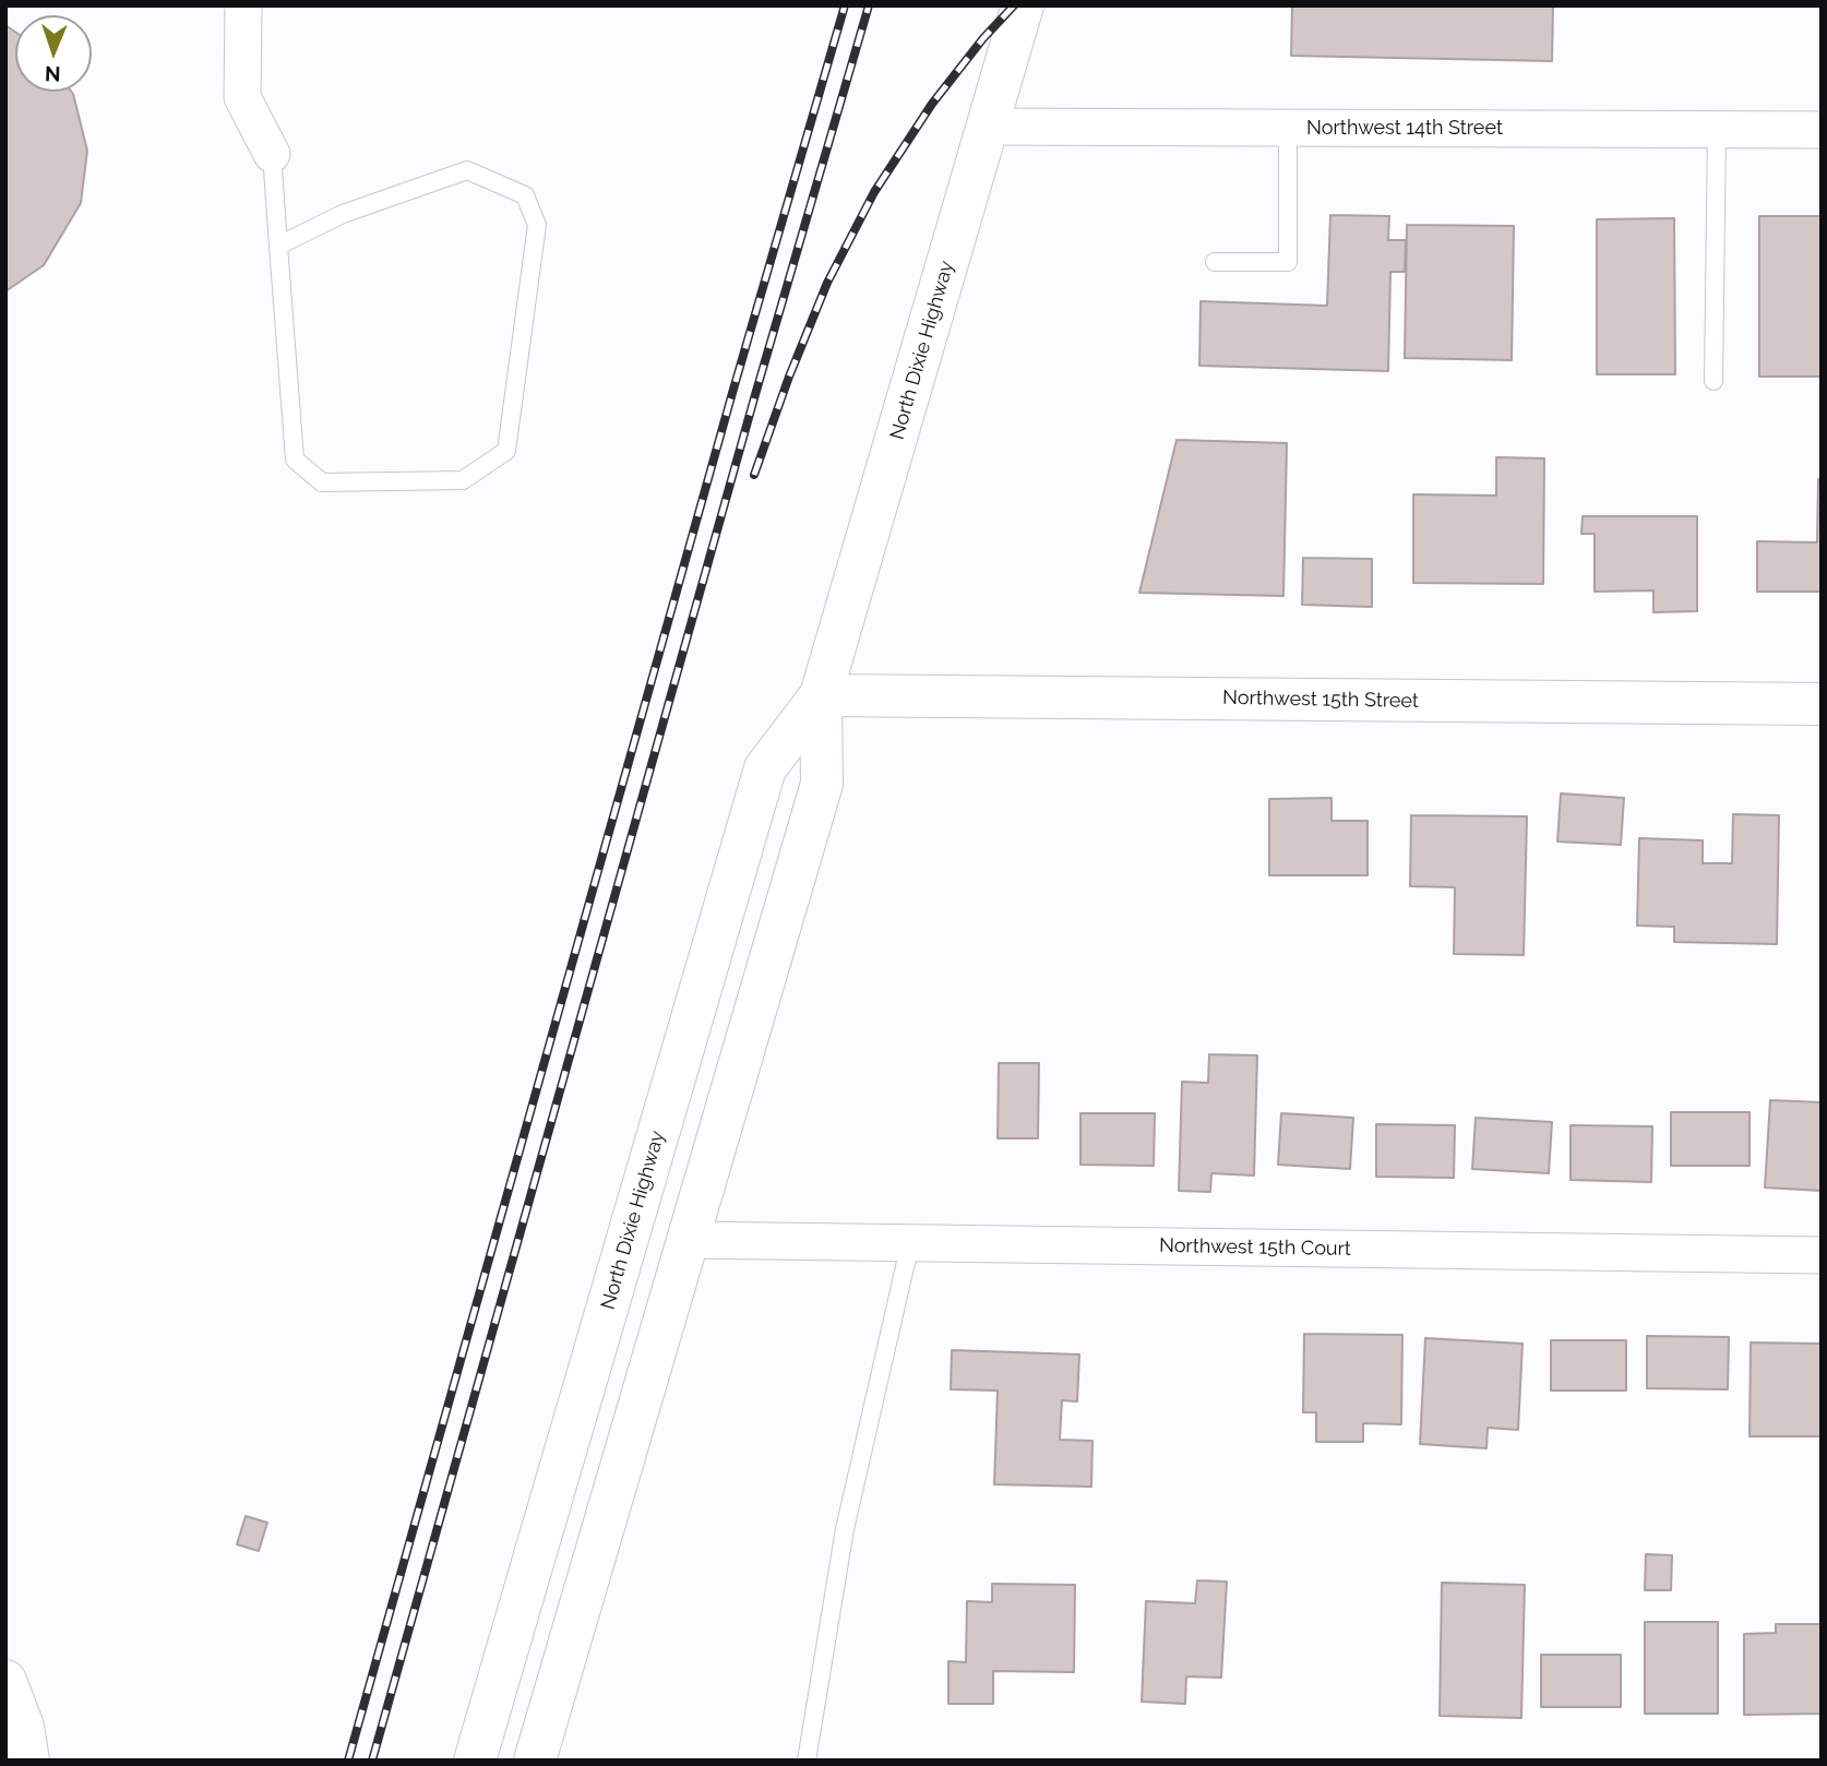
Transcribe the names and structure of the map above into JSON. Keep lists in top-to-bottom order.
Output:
{
  "streets": {
    "main road": ["North Dixie Highway", "Northwest 15th Street"],
    "street": ["Northwest 14th Street", "Northwest 15th Court"]
  },
  "crossings": [
    ["Northwest 14th Street", "North Dixie Highway"],
    ["North Dixie Highway", "Northwest 15th Street"],
    ["North Dixie Highway", "Northwest 15th Court"]
  ],
  "north": "bottom"
}
